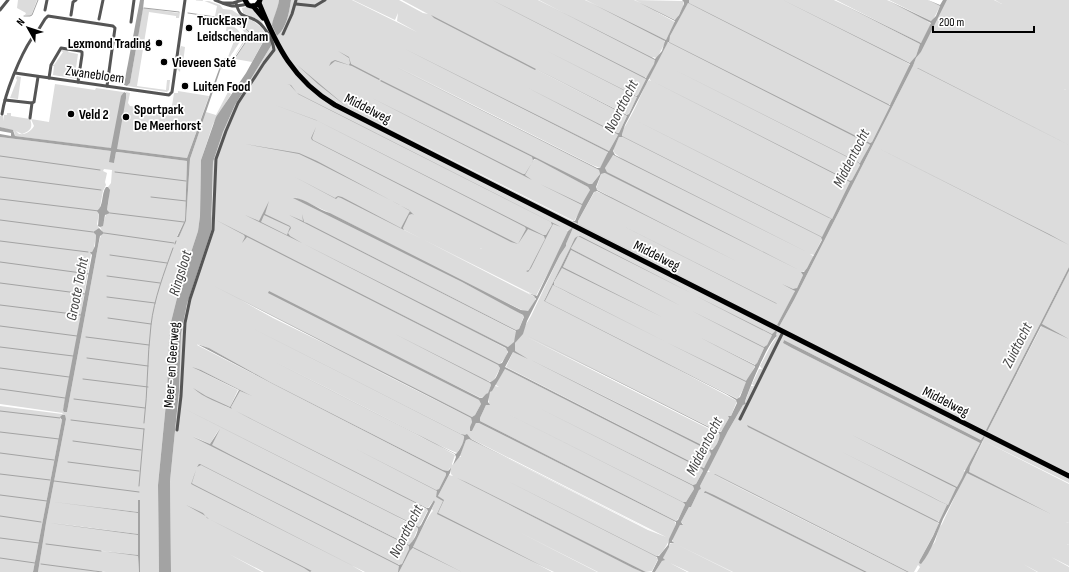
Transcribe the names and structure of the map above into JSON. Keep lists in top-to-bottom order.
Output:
{
  "streets": {
    "main road": ["Middelweg"],
    "street": ["Zwanebloem", "Meer- en Geerweg"]
  },
  "crossings": [
    ["Middelweg", "Meer- en Geerweg"]
  ],
  "water": [
    "Noordtocht",
    "Middentocht",
    "Ringsloot",
    "Groote Tocht",
    "Zuidtocht"
  ],
  "places": [
    "TruckEasy Leidschendam",
    "Lexmond Trading",
    "Vieveen Saté",
    "Luiten Food",
    "Veld 2",
    "Sportpark De Meerhorst"
  ],
  "scale_bar": "200 m",
  "north": "top left"
}
